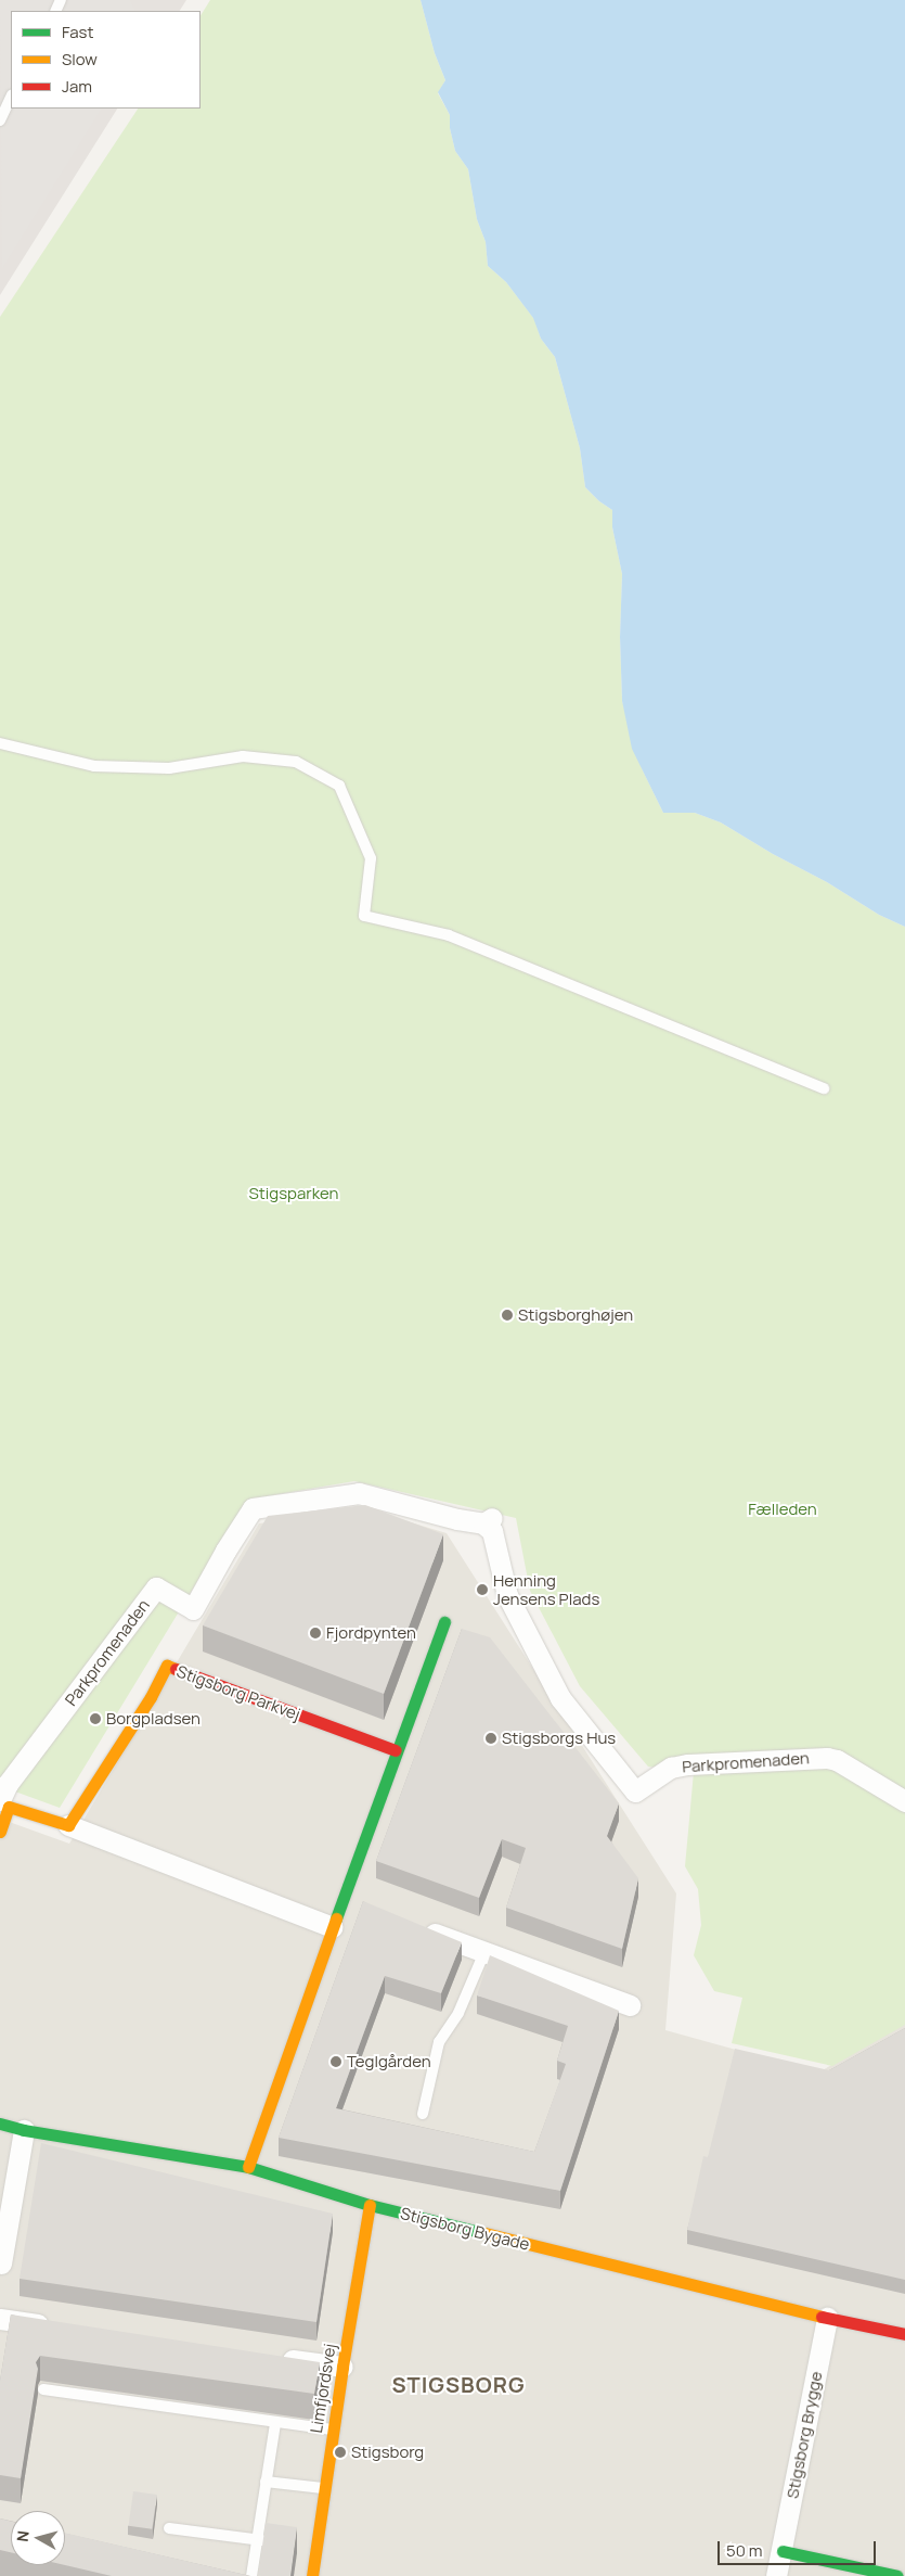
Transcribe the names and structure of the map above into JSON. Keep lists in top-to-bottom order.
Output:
{
  "streets": {
    "street": [
      "Parkpromenaden",
      "Stigsborg Parkvej",
      "Stigsborg Bygade",
      "Limfjordsvej",
      "Stigsborg Brygge"
    ]
  },
  "crossings": [
    ["Stigsborg Bygade", "Limfjordsvej"],
    ["Stigsborg Bygade", "Stigsborg Brygge"]
  ],
  "districts": ["STIGSBORG"],
  "parks": ["Stigsparken", "Fælleden"],
  "places": [
    "Stigsborghøjen",
    "Henning Jensens Plads",
    "Fjordpynten",
    "Borgpladsen",
    "Stigsborgs Hus",
    "Teglgården",
    "Stigsborg"
  ],
  "legend": ["Fast", "Slow", "Jam"],
  "scale_bar": "50 m",
  "north": "left"
}
